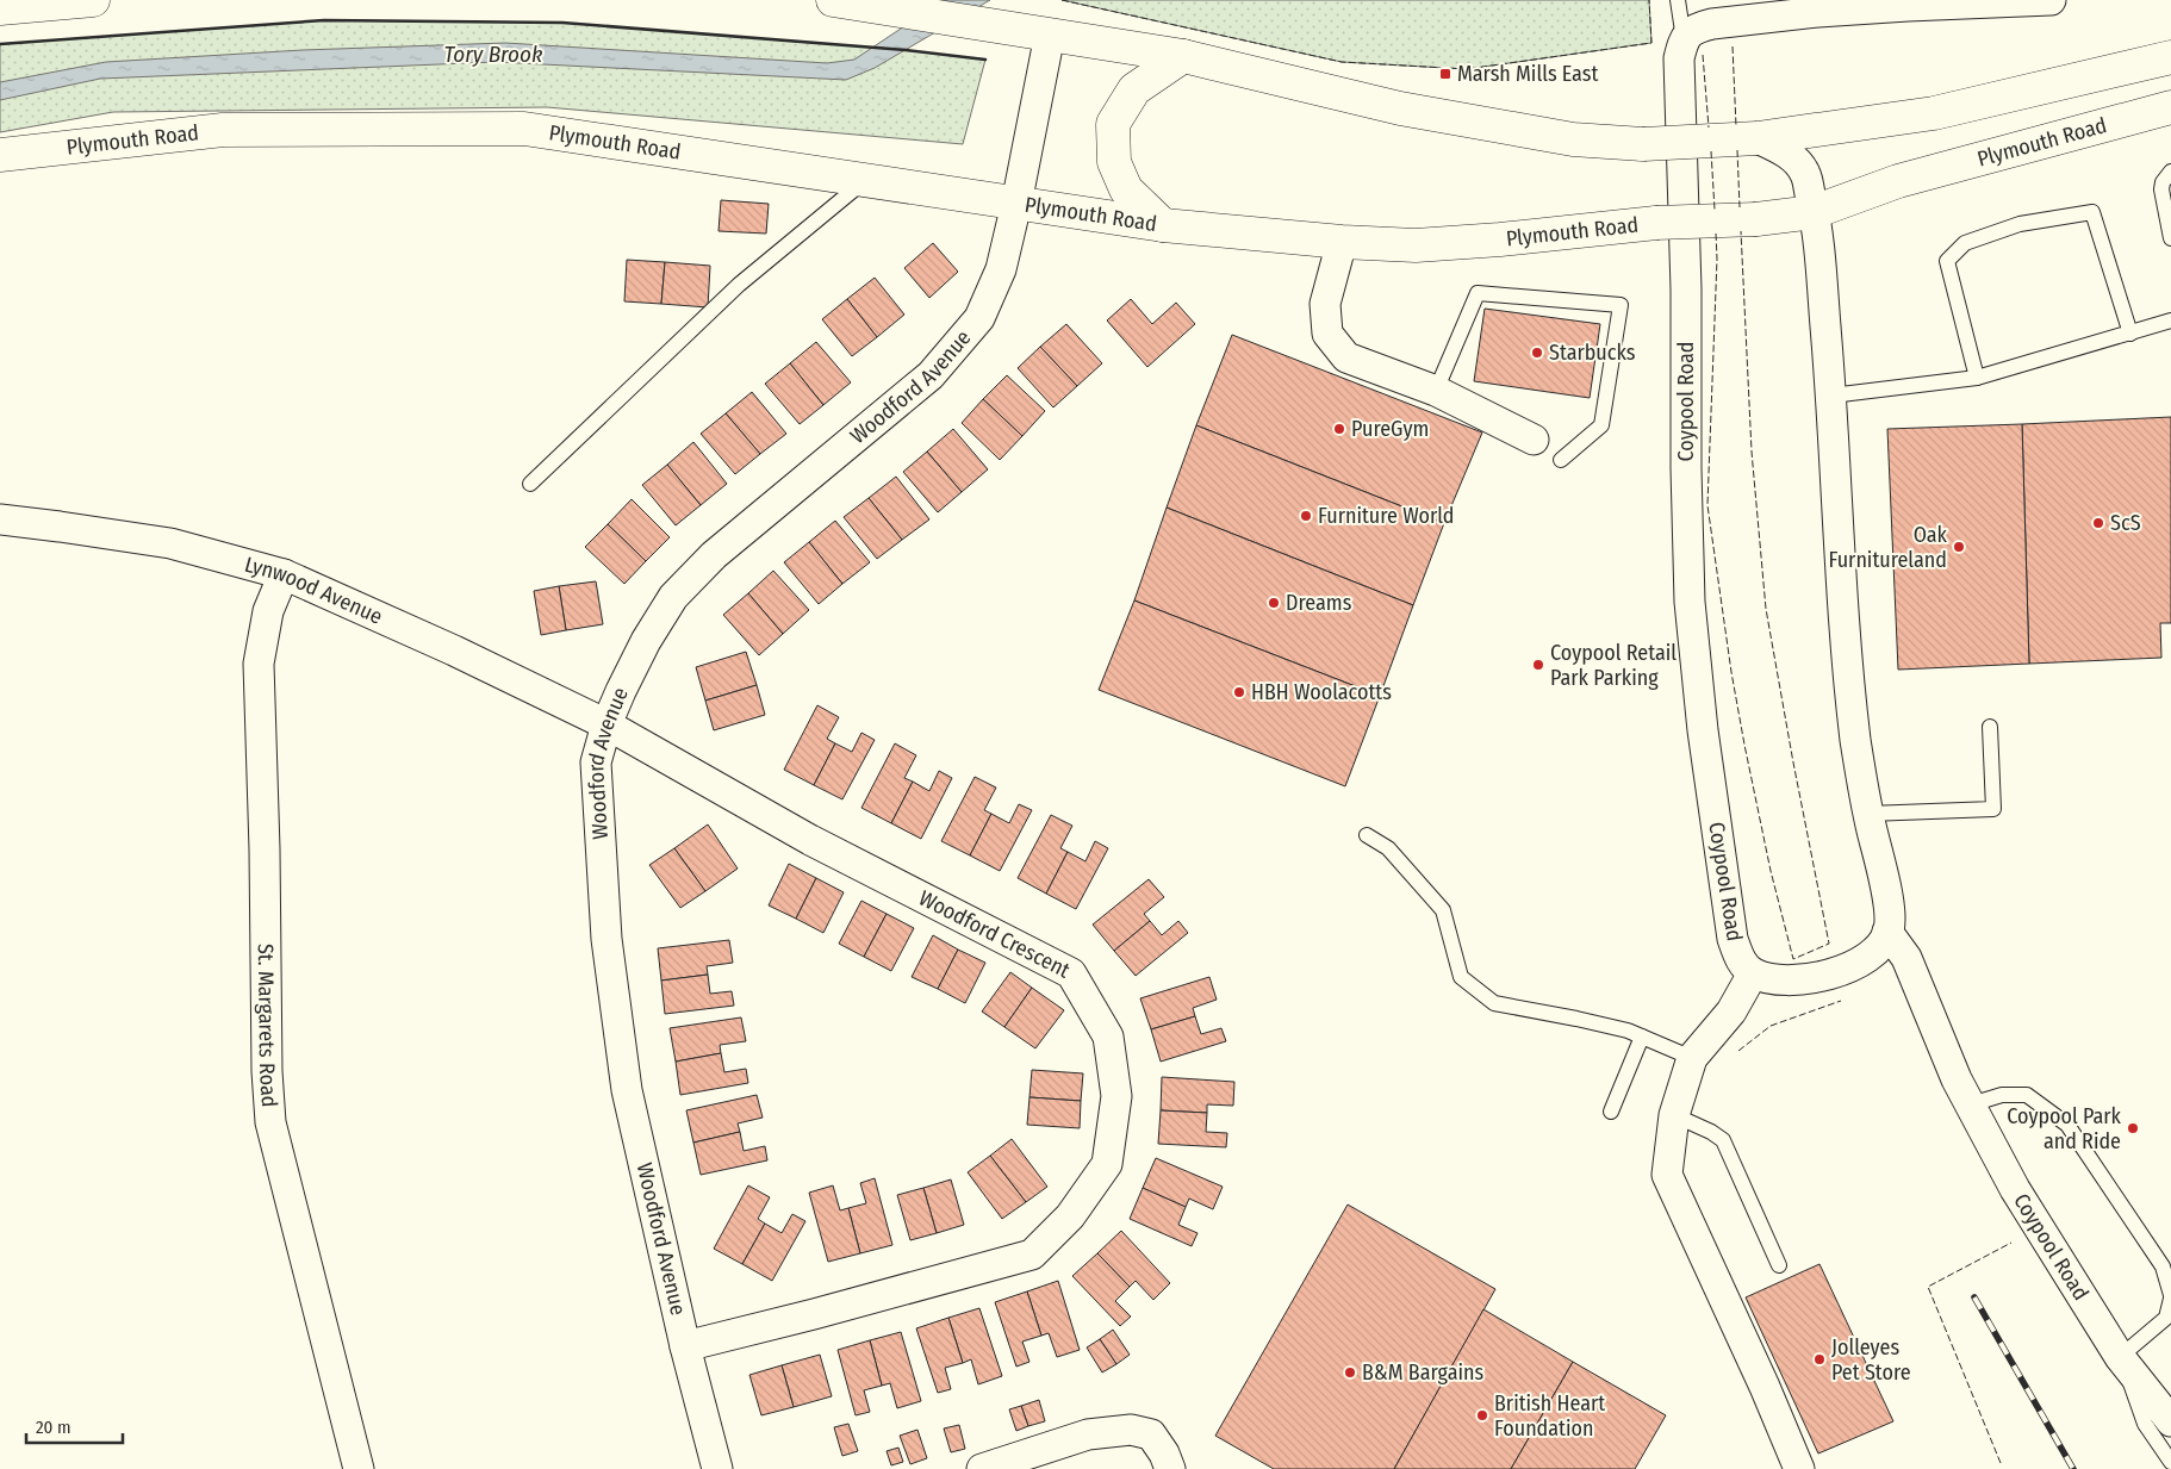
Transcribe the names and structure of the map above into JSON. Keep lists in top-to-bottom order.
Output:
{
  "streets": {
    "main road": ["Plymouth Road"],
    "street": [
      "Woodford Avenue",
      "Coypool Road",
      "Lynwood Avenue",
      "Woodford Crescent",
      "St. Margarets Road"
    ]
  },
  "crossings": [
    ["Plymouth Road", "Woodford Avenue"],
    ["Woodford Avenue", "Lynwood Avenue"],
    ["Woodford Avenue", "Woodford Crescent"],
    ["Lynwood Avenue", "Woodford Crescent"],
    ["Lynwood Avenue", "St. Margarets Road"]
  ],
  "water": ["Tory Brook"],
  "places": {
    "transit": ["Marsh Mills East"],
    "other": [
      "Starbucks",
      "PureGym",
      "Furniture World",
      "ScS",
      "Oak Furnitureland",
      "Dreams",
      "Coypool Retail Park Parking",
      "HBH Woolacotts",
      "Coypool Park and Ride",
      "Jolleyes Pet Store",
      "B&M Bargains",
      "British Heart Foundation"
    ]
  },
  "scale_bar": "20 m"
}
